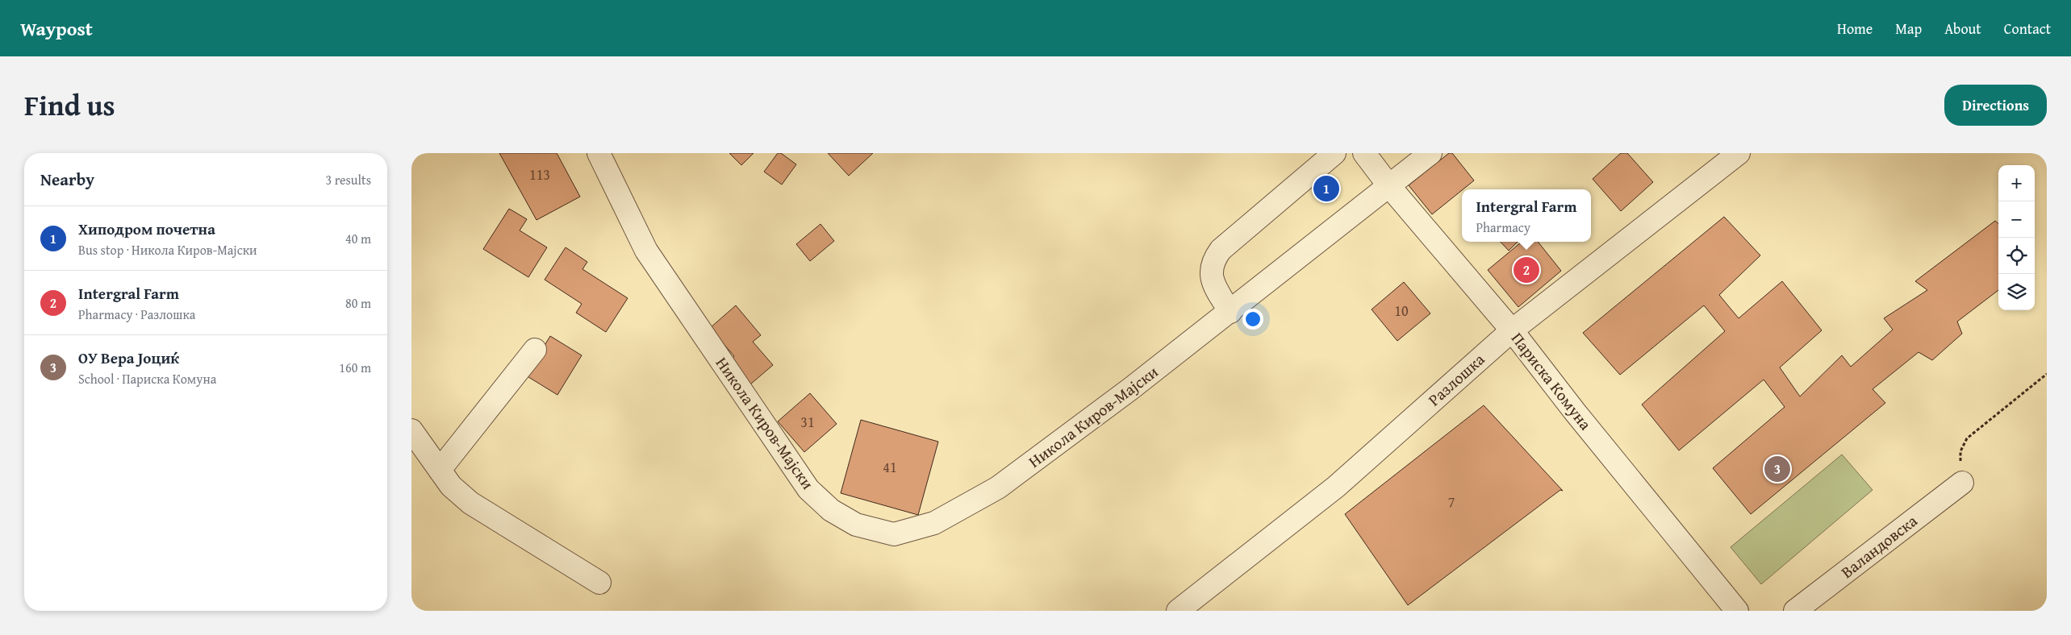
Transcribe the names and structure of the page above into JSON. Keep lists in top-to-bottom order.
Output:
{
  "streets": {
    "street": [
      "Разлошка",
      "Париска Комуна",
      "Никола Киров-Мајски",
      "Валандовска"
    ]
  },
  "crossings": [
    ["Разлошка", "Париска Комуна"],
    ["Париска Комуна", "Никола Киров-Мајски"]
  ],
  "house_numbers": [
    "113",
    "10",
    "31",
    "41",
    "7"
  ],
  "page": {
    "header": "Waypost",
    "nav": [
      "Home",
      "Map",
      "About",
      "Contact"
    ],
    "title": "Find us",
    "buttons": "Directions",
    "heading": ["Nearby", "3 results"],
    "map_buttons": ["+", "−"],
    "pins": ["1", "2", "3"],
    "popup": ["Intergral Farm", "Pharmacy"],
    "list": [
      {
        "mark": "1",
        "name": "Хиподром почетна",
        "note": "Bus stop · Никола Киров-Мајски",
        "value": "40 m"
      },
      {
        "mark": "2",
        "name": "Intergral Farm",
        "note": "Pharmacy · Разлошка",
        "value": "80 m"
      },
      {
        "mark": "3",
        "name": "ОУ Вера Јоциќ",
        "note": "School · Париска Комуна",
        "value": "160 m"
      }
    ]
  }
}
